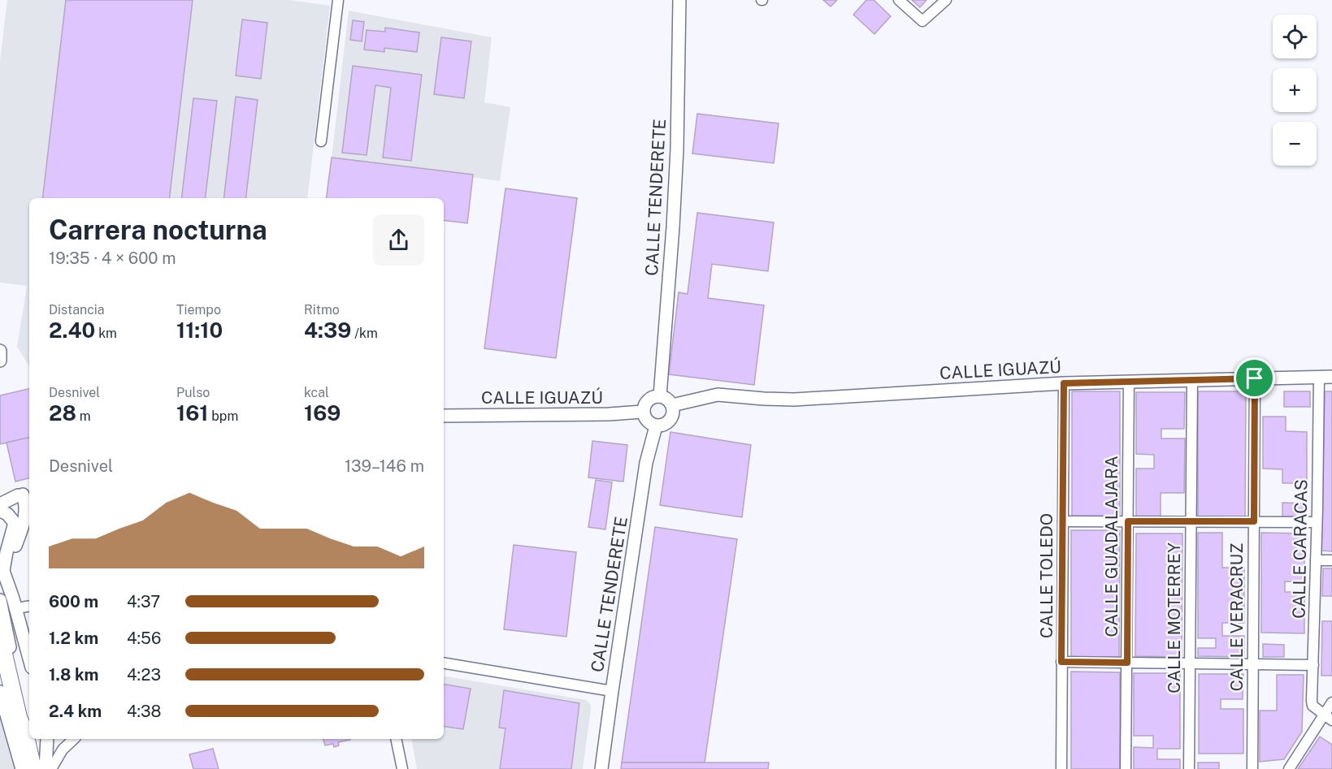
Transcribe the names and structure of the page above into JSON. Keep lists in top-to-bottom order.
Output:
{
  "streets": {
    "street": [
      "CALLE TENDERETE",
      "CALLE IGUAZÚ",
      "CALLE GUADALAJARA",
      "CALLE CARACAS",
      "CALLE TOLEDO",
      "CALLE VERACRUZ",
      "CALLE MOTERREY"
    ]
  },
  "crossings": [
    ["CALLE TENDERETE", "CALLE IGUAZÚ"],
    ["CALLE IGUAZÚ", "CALLE GUADALAJARA"],
    ["CALLE IGUAZÚ", "CALLE CARACAS"],
    ["CALLE IGUAZÚ", "CALLE TOLEDO"],
    ["CALLE IGUAZÚ", "CALLE VERACRUZ"],
    ["CALLE IGUAZÚ", "CALLE MOTERREY"]
  ],
  "page": {
    "map_buttons": ["+", "−"],
    "heading": ["Carrera nocturna", "19:35 · 4 × 600 m"],
    "stats": [
      ["Distancia", "2.40 km"],
      ["Tiempo", "11:10"],
      ["Ritmo", "4:39 /km"],
      ["Desnivel", "28 m"],
      ["Pulso", "161 bpm"],
      ["kcal", "169"]
    ],
    "chart": ["Desnivel", "139–146 m"],
    "list": [
      {
        "name": "600 m",
        "note": "4:37"
      },
      {
        "name": "1.2 km",
        "note": "4:56"
      },
      {
        "name": "1.8 km",
        "note": "4:23"
      },
      {
        "name": "2.4 km",
        "note": "4:38"
      }
    ]
  }
}
